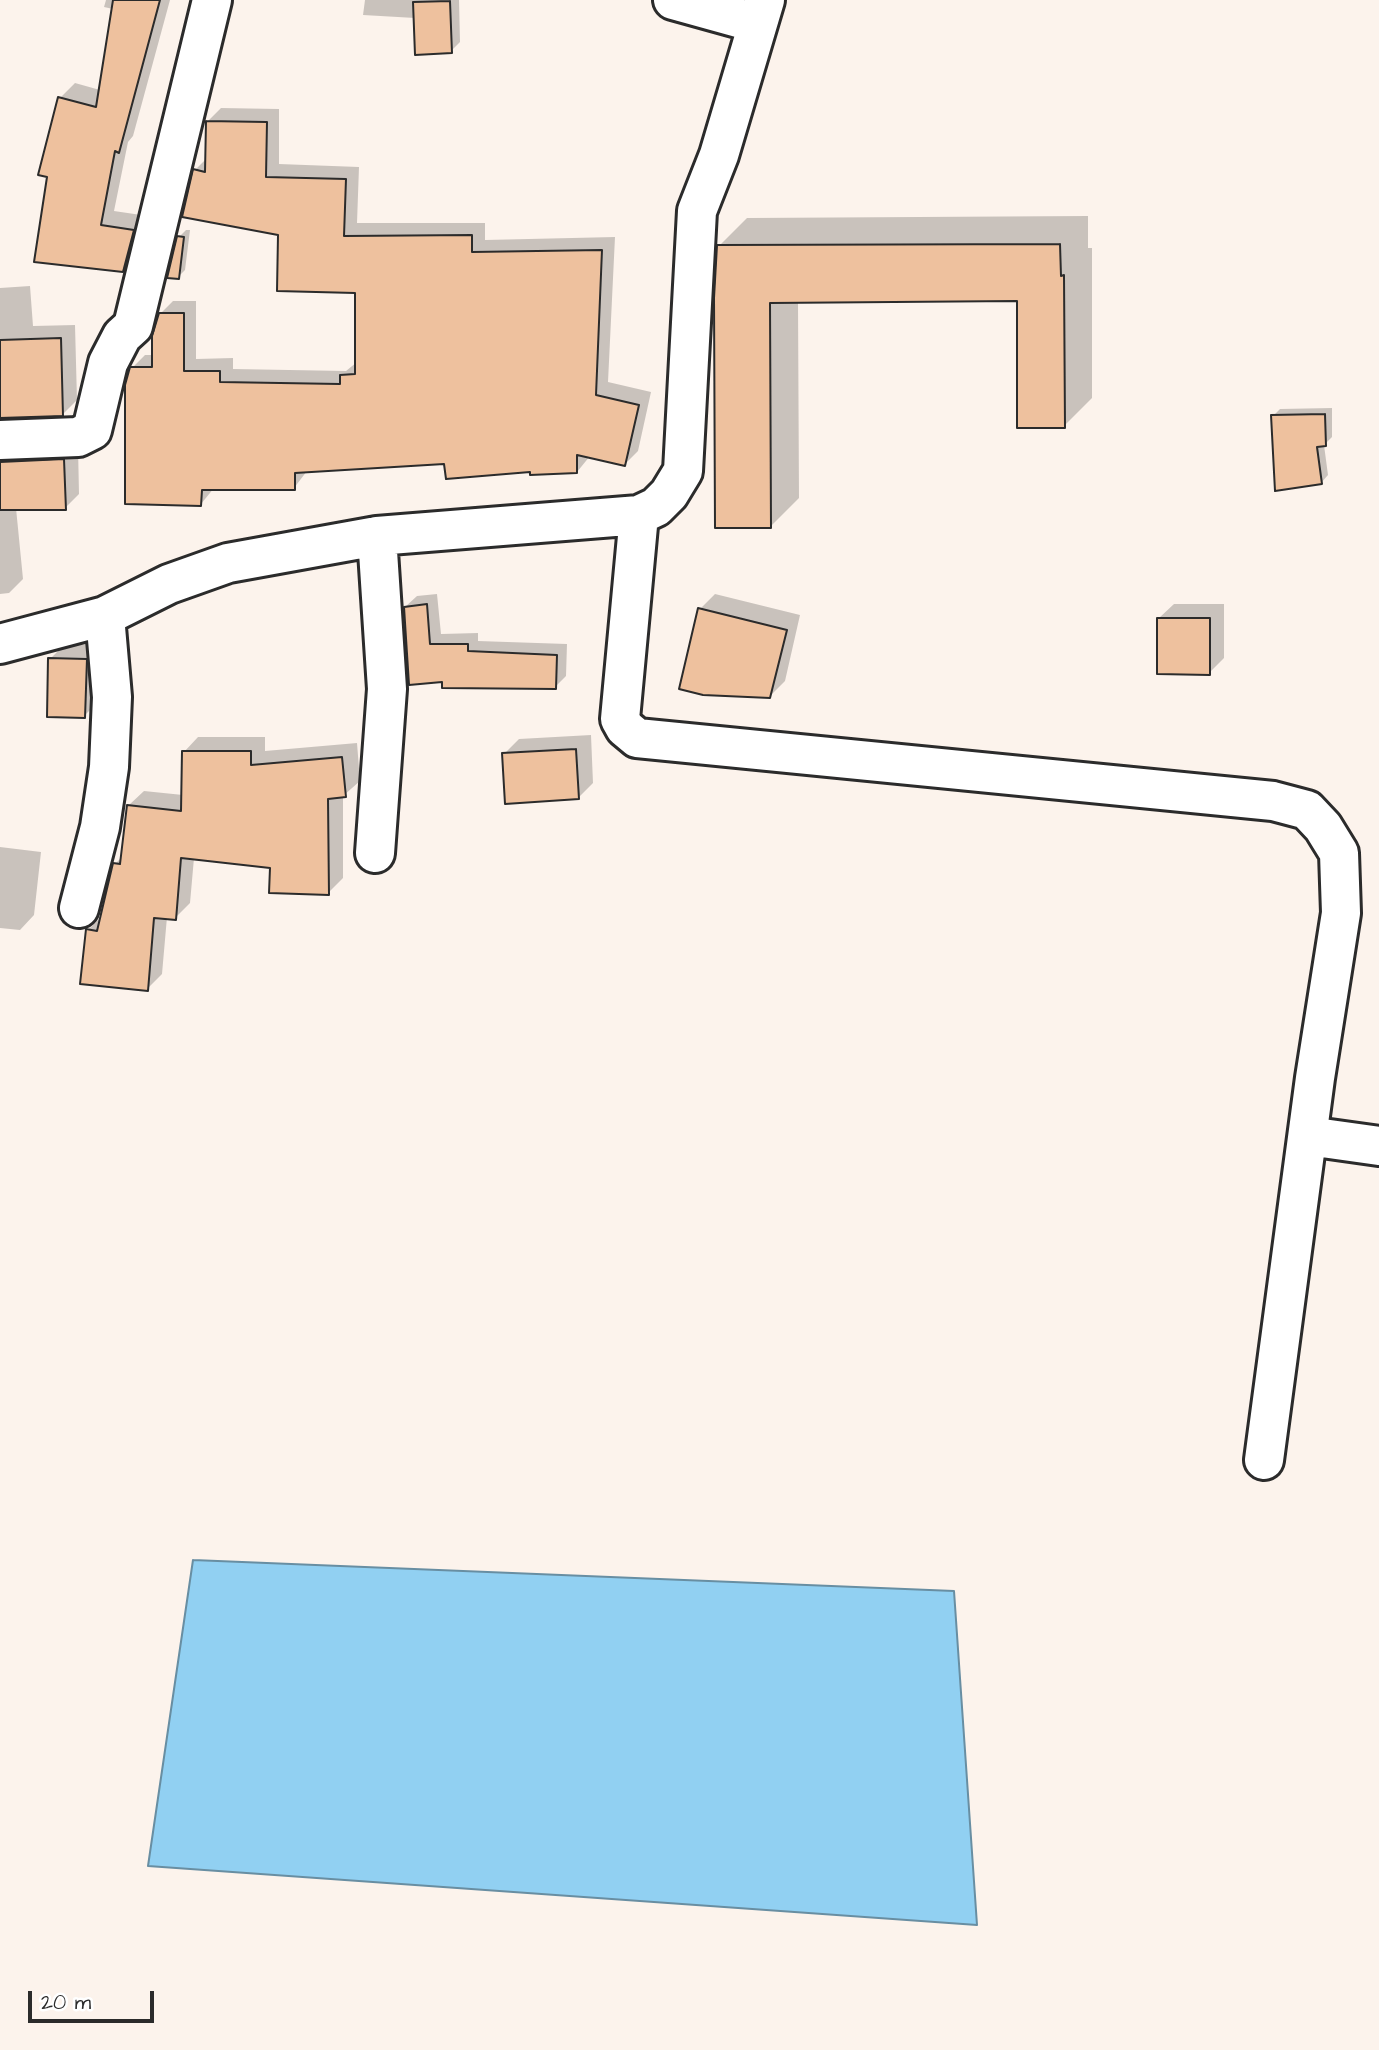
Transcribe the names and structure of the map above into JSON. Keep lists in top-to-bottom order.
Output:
{
  "scale_bar": "20 m"
}
